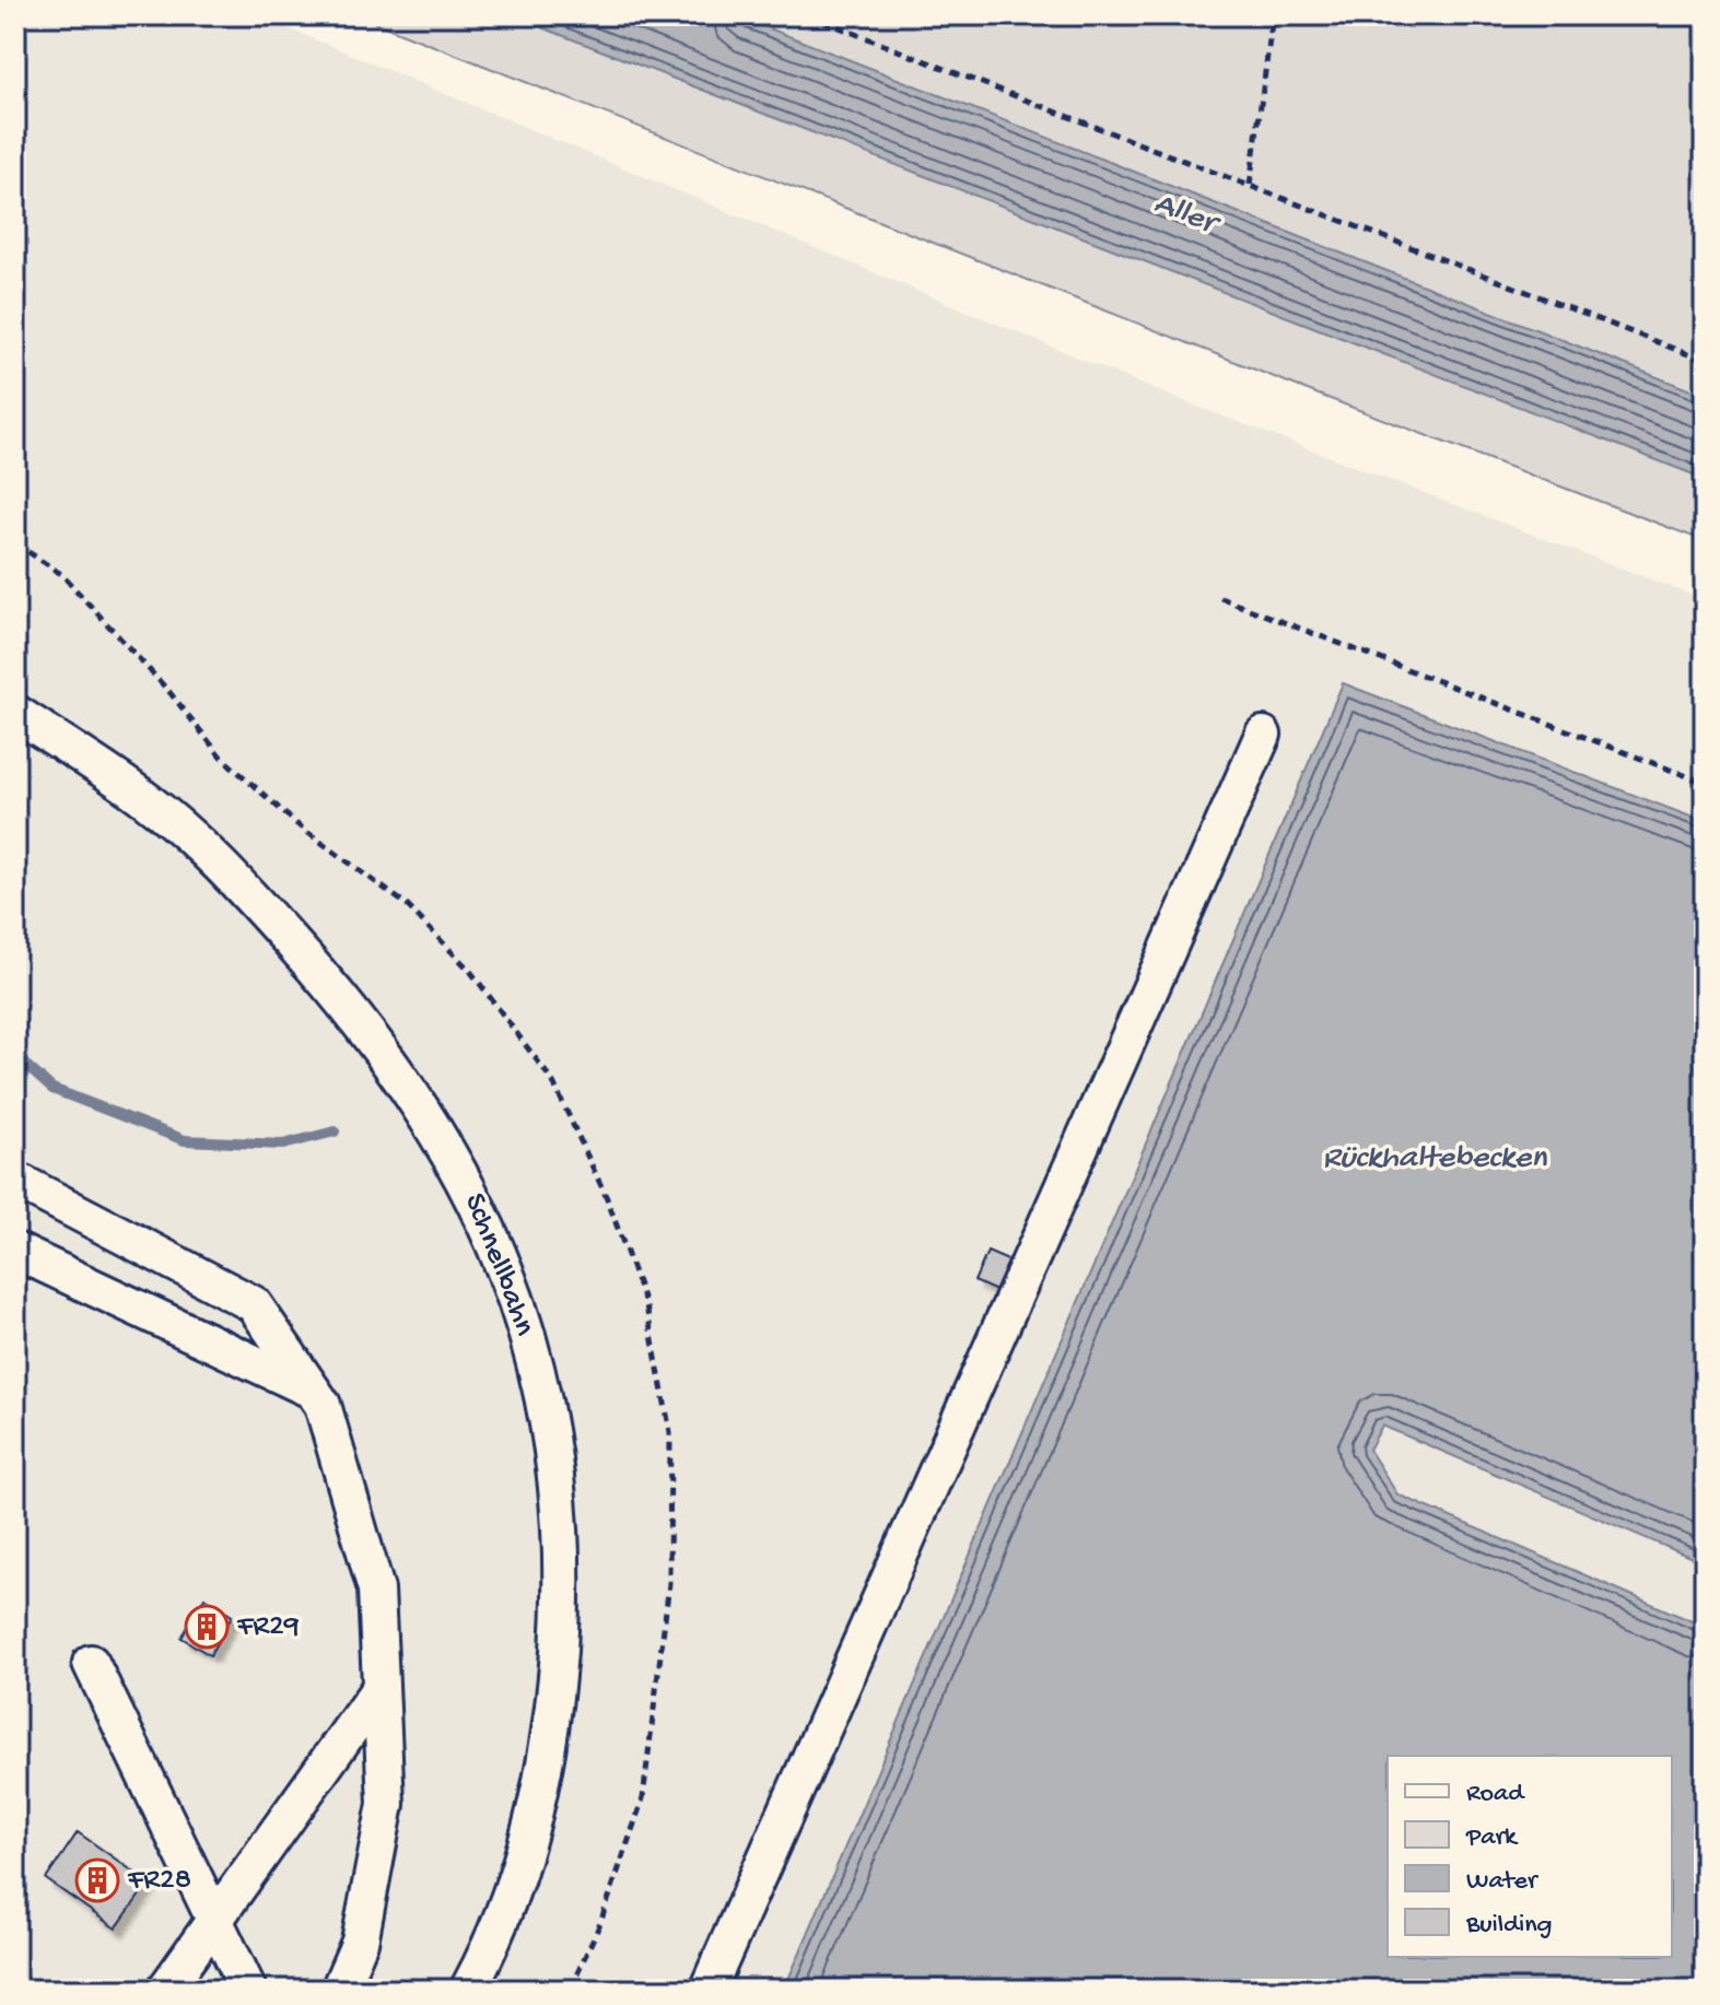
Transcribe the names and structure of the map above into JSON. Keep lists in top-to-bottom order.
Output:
{
  "streets": {
    "street": ["Schnellbahn"]
  },
  "water": ["Aller", "Rückhaltebecken"],
  "places": {
    "building": ["FR29", "FR28"]
  },
  "legend": [
    "Road",
    "Park",
    "Water",
    "Building"
  ]
}
